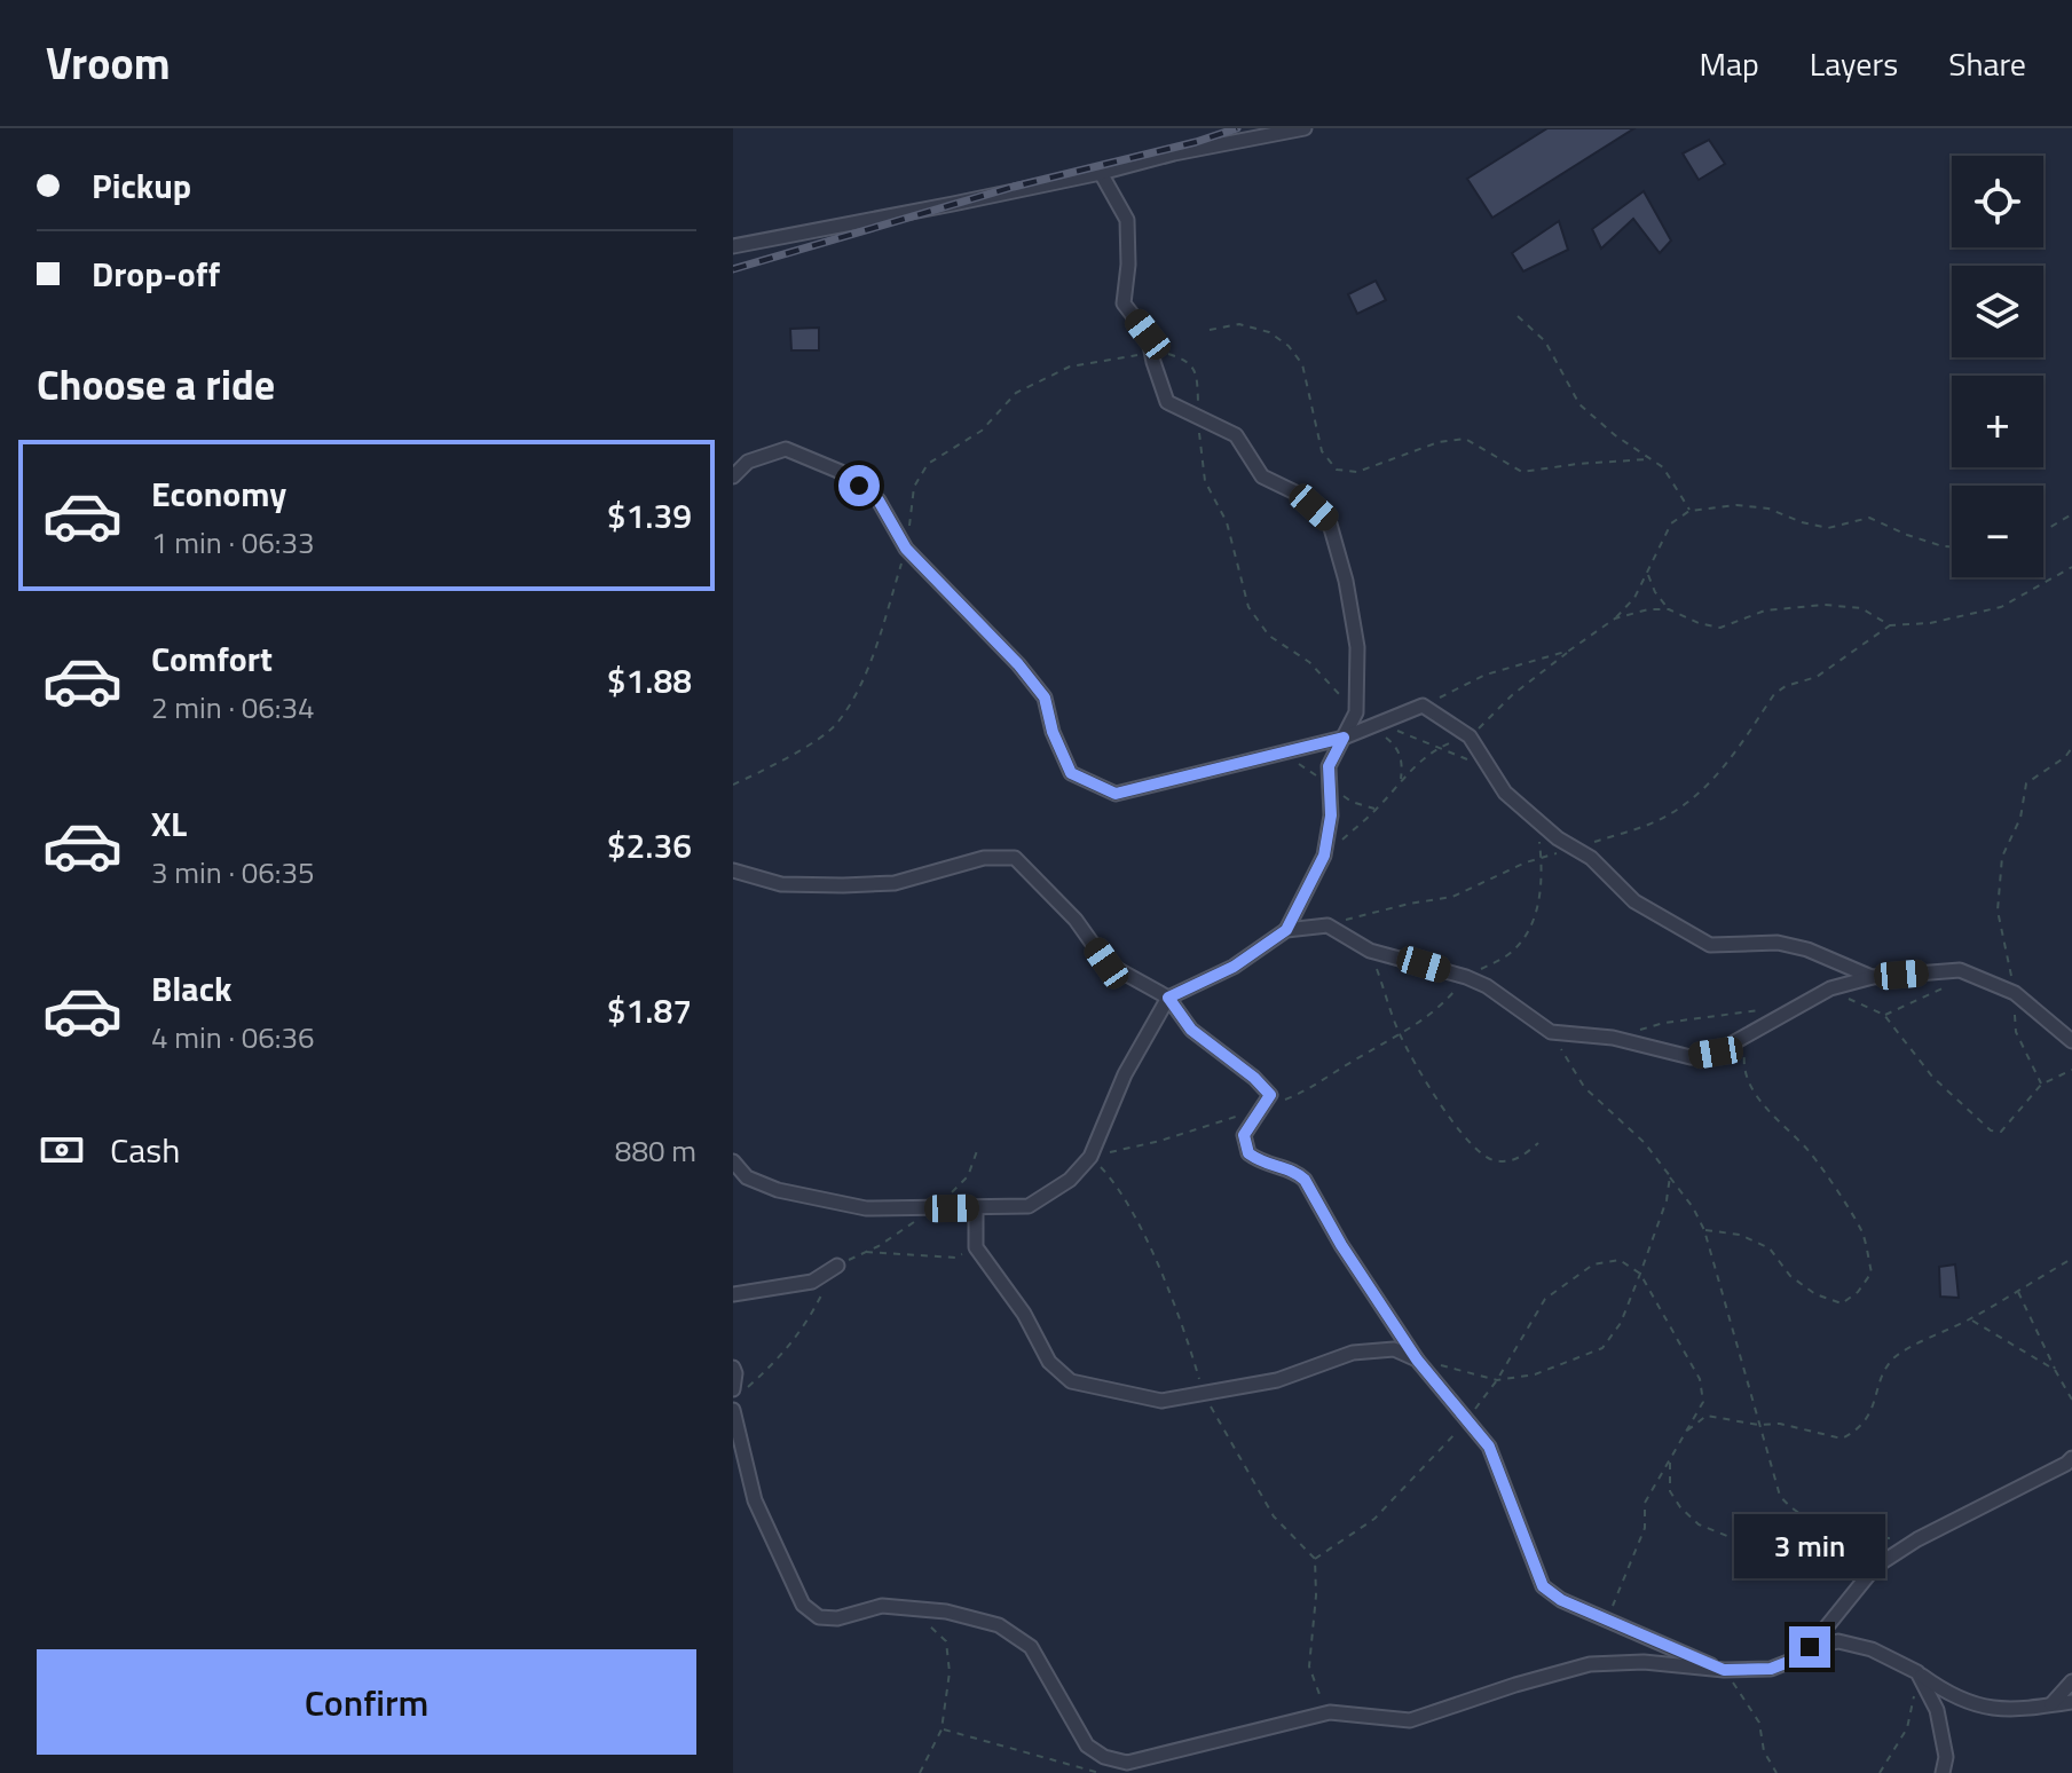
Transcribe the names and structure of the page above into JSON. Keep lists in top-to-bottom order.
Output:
{
  "page": {
    "header": "Vroom",
    "nav": ["Map", "Layers", "Share"],
    "banner": ["Pickup", "Drop-off"],
    "map_buttons": ["+", "−"],
    "heading": "Choose a ride",
    "list": [
      {
        "name": "Economy",
        "note": "1 min · 06:33",
        "value": "$1.39"
      },
      {
        "name": "Comfort",
        "note": "2 min · 06:34",
        "value": "$1.88"
      },
      {
        "name": "XL",
        "note": "3 min · 06:35",
        "value": "$2.36"
      },
      {
        "name": "Black",
        "note": "4 min · 06:36",
        "value": "$1.87"
      }
    ],
    "pay": ["Cash", "880 m"],
    "bubble": "3 min",
    "buttons": "Confirm"
  }
}
